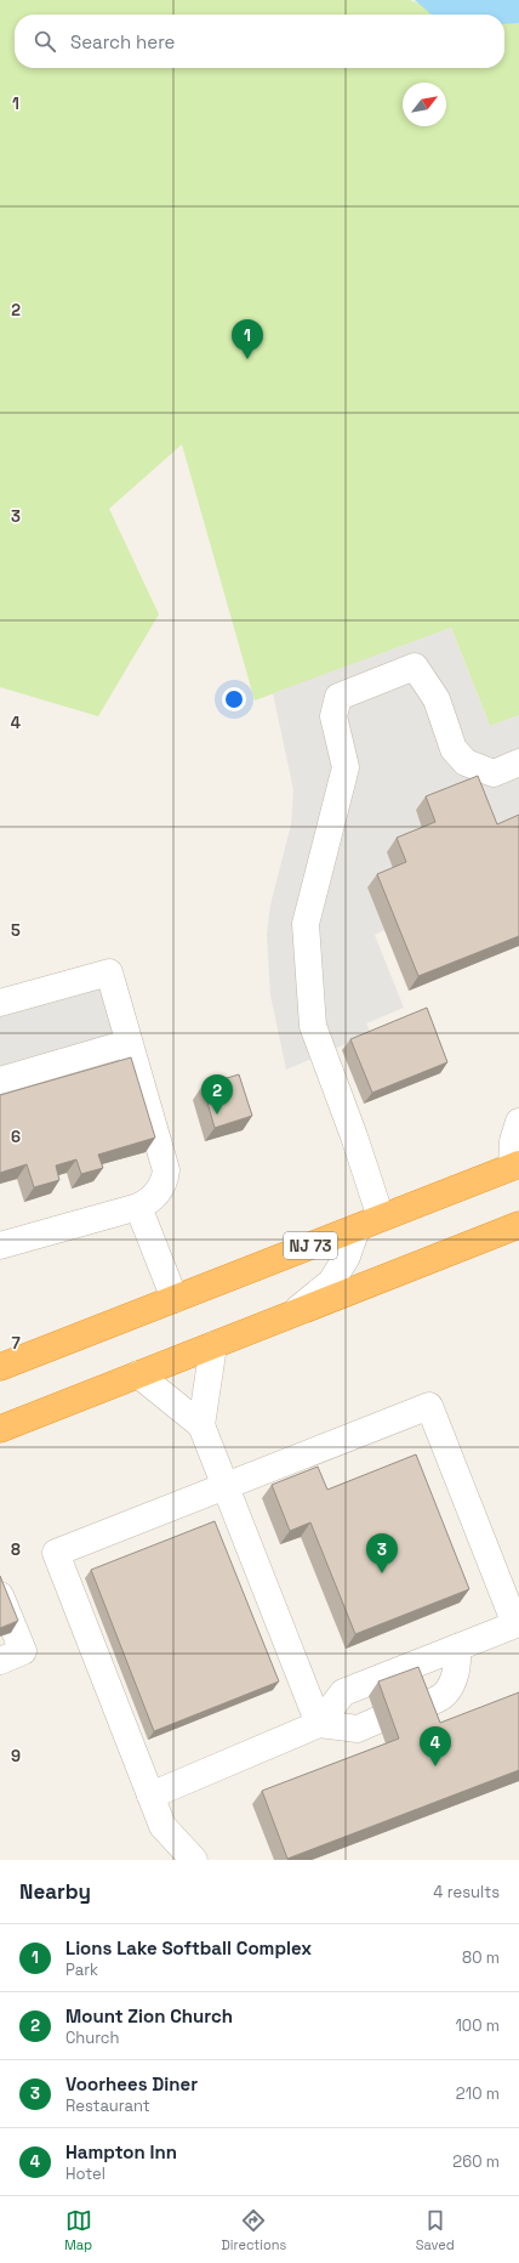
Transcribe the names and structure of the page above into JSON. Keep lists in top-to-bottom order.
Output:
{
  "streets": {
    "highway": ["NJ 73"]
  },
  "north": "top right",
  "page": {
    "search": "Search here",
    "pins": [
      "1",
      "2",
      "3",
      "4"
    ],
    "heading": ["Nearby", "4 results"],
    "list": [
      {
        "mark": "1",
        "name": "Lions Lake Softball Complex",
        "note": "Park",
        "value": "80 m"
      },
      {
        "mark": "2",
        "name": "Mount Zion Church",
        "note": "Church",
        "value": "100 m"
      },
      {
        "mark": "3",
        "name": "Voorhees Diner",
        "note": "Restaurant",
        "value": "210 m"
      },
      {
        "mark": "4",
        "name": "Hampton Inn",
        "note": "Hotel",
        "value": "260 m"
      }
    ],
    "nav": ["Map", "Directions", "Saved"]
  },
  "grid": {
    "rows": [
      "1",
      "2",
      "3",
      "4",
      "5",
      "6",
      "7",
      "8",
      "9"
    ]
  }
}
